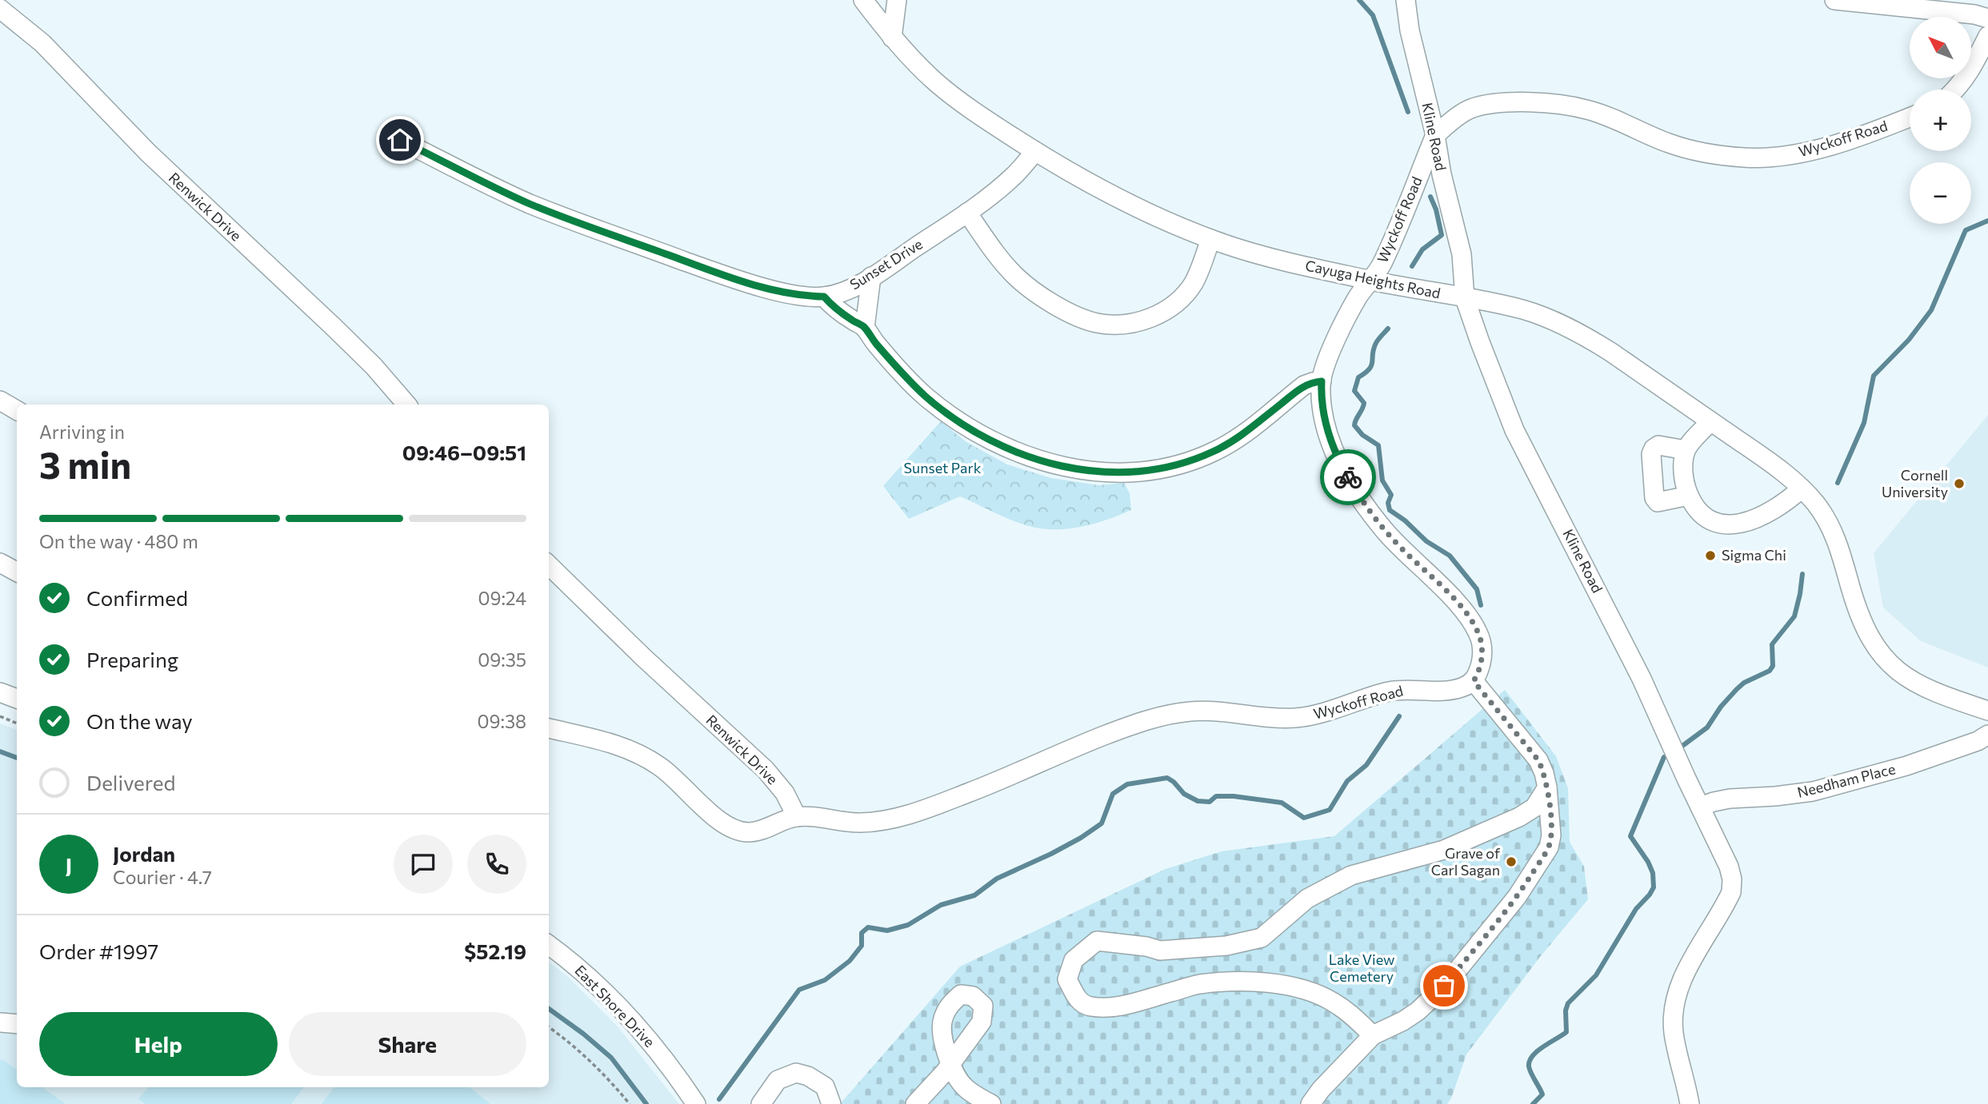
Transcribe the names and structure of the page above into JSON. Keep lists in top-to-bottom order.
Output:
{
  "streets": {
    "street": [
      "Kline Road",
      "Wyckoff Road",
      "Renwick Drive",
      "Sunset Drive",
      "Cayuga Heights Road",
      "Needham Place",
      "East Shore Drive"
    ]
  },
  "crossings": [
    ["Kline Road", "Wyckoff Road"],
    ["Kline Road", "Cayuga Heights Road"],
    ["Kline Road", "Needham Place"],
    ["Wyckoff Road", "Renwick Drive"],
    ["Wyckoff Road", "Cayuga Heights Road"],
    ["Sunset Drive", "Cayuga Heights Road"]
  ],
  "parks": ["Sunset Park", "Lake View Cemetery"],
  "places": ["Cornell University", "Sigma Chi", "Grave of Carl Sagan"],
  "north": "top left",
  "page": {
    "map_buttons": ["+", "−"],
    "heading": ["3 min", "Arriving in", "09:46–09:51"],
    "panel": [
      "Jordan",
      "Courier · 4.7",
      "Order #1997",
      "$52.19"
    ],
    "bar": "On the way · 480 m",
    "list": [
      ["Confirmed", "09:24"],
      ["Preparing", "09:35"],
      ["On the way", "09:38"],
      "Delivered"
    ],
    "round": "J",
    "buttons": ["Help", "Share"]
  }
}
